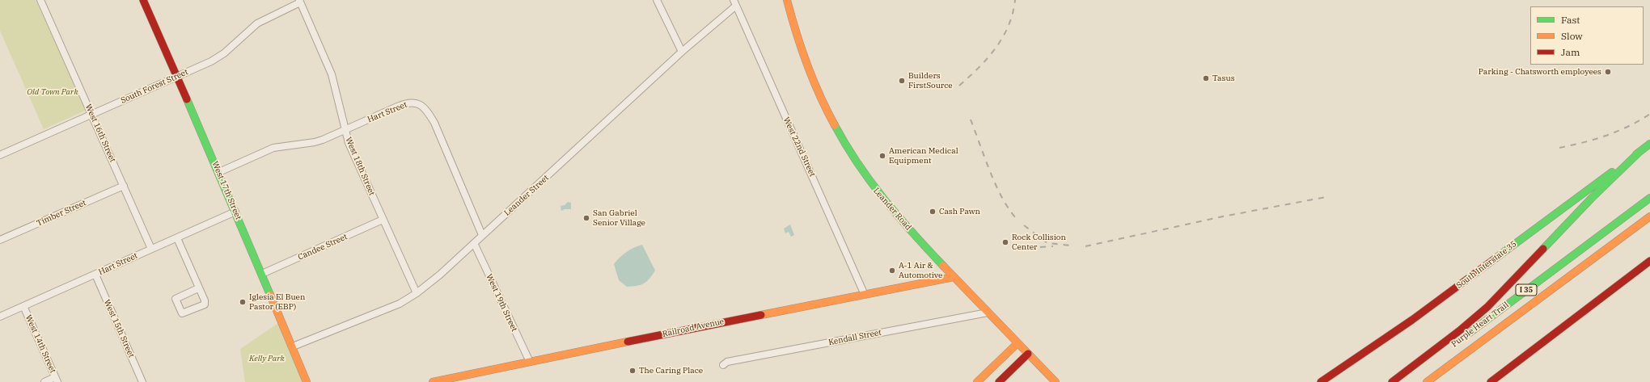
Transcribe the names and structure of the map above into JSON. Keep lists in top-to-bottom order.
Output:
{
  "streets": {
    "main road": [
      "West 17th Street",
      "Leander Road",
      "South Interstate 35",
      "I 35",
      "Purple Heart Trail",
      "Railroad Avenue"
    ],
    "street": [
      "South Forest Street",
      "Hart Street",
      "West 16th Street",
      "West 22nd Street",
      "West 18th Street",
      "Leander Street",
      "Timber Street",
      "Candee Street",
      "West 19th Street",
      "West 15th Street",
      "Kendall Street",
      "West 14th Street"
    ]
  },
  "crossings": [
    ["South Forest Street", "West 16th Street"],
    ["South Forest Street", "West 18th Street"],
    ["South Forest Street", "West 17th Street"],
    ["Hart Street", "West 16th Street"],
    ["Hart Street", "West 18th Street"],
    ["Hart Street", "West 17th Street"],
    ["Hart Street", "Leander Street"],
    ["Hart Street", "West 15th Street"],
    ["Hart Street", "West 14th Street"],
    ["West 16th Street", "Timber Street"],
    ["West 22nd Street", "Leander Street"],
    ["West 22nd Street", "Railroad Avenue"],
    ["West 18th Street", "Leander Street"],
    ["West 18th Street", "Candee Street"],
    ["West 17th Street", "Leander Street"],
    ["West 17th Street", "Candee Street"],
    ["Leander Street", "West 19th Street"],
    ["Leander Road", "Railroad Avenue"],
    ["Leander Road", "Kendall Street"],
    ["West 19th Street", "Railroad Avenue"]
  ],
  "parks": ["Old Town Park", "Kelly Park"],
  "places": [
    "Parking - Chatsworth employees",
    "Tasus",
    "Builders FirstSource",
    "American Medical Equipment",
    "Cash Pawn",
    "San Gabriel Senior Village",
    "Rock Collision Center",
    "A-1 Air & Automotive",
    "Iglesia El Buen Pastor (EBP)",
    "The Caring Place"
  ],
  "legend": ["Fast", "Slow", "Jam"]
}
